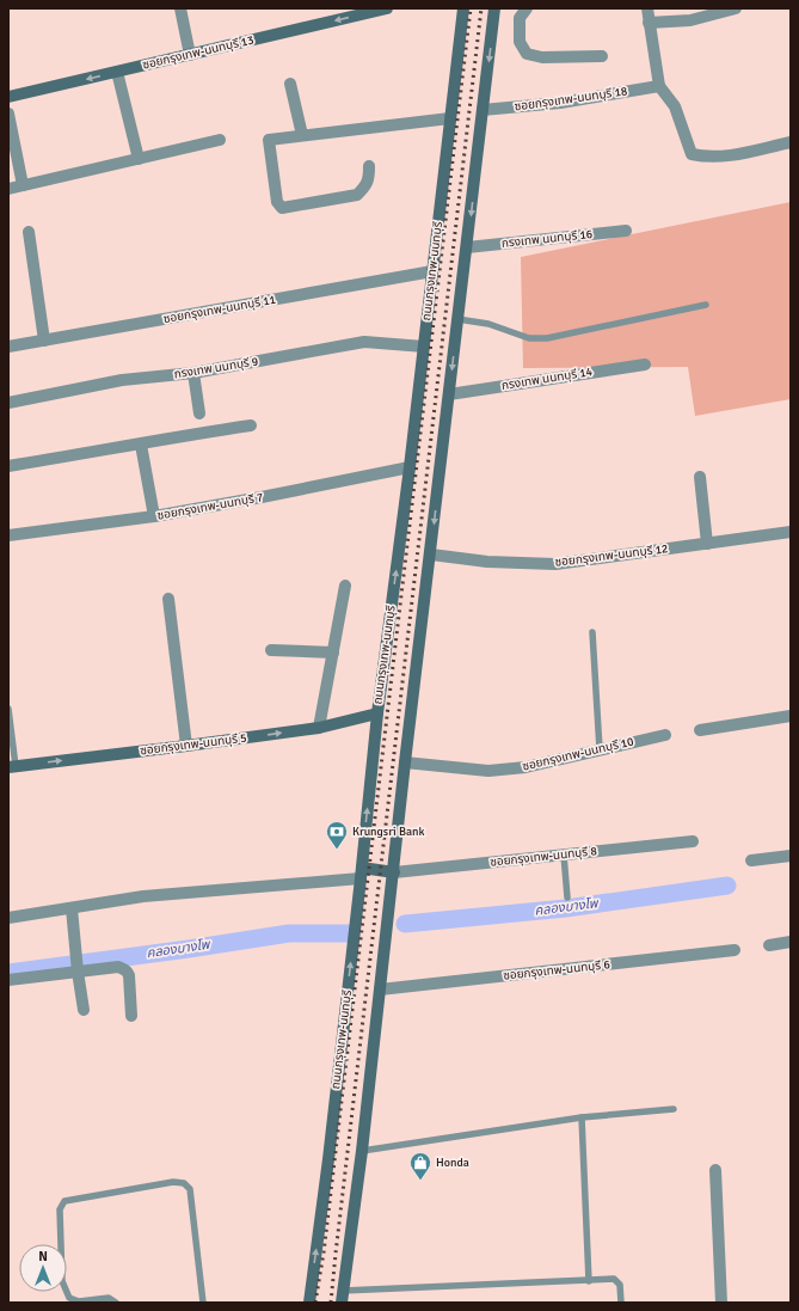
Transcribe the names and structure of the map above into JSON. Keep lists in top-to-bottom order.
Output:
{
  "streets": {
    "main road": ["ซอยกรุงเทพ-นนทบุรี 13", "ถนนกรุงเทพ-นนทบุรี", "ซอยกรุงเทพ-นนทบุรี 5"],
    "street": [
      "ซอยกรุงเทพ-นนทบุรี 18",
      "กรงเทพ นนทบุรี 16",
      "ซอยกรุงเทพ-นนทบุรี 11",
      "กรงเทพ นนทบุรี 9",
      "กรงเทพ นนทบุรี 14",
      "ซอยกรุงเทพ-นนทบุรี 7",
      "ซอยกรุงเทพ-นนทบุรี 12",
      "ซอยกรุงเทพ-นนทบุรี 10",
      "ซอยกรุงเทพ-นนทบุรี 8",
      "ซอยกรุงเทพ-นนทบุรี 6"
    ]
  },
  "crossings": [
    ["ถนนกรุงเทพ-นนทบุรี", "ซอยกรุงเทพ-นนทบุรี 11"],
    ["ถนนกรุงเทพ-นนทบุรี", "กรงเทพ นนทบุรี 9"],
    ["ถนนกรุงเทพ-นนทบุรี", "ซอยกรุงเทพ-นนทบุรี 7"],
    ["ถนนกรุงเทพ-นนทบุรี", "ซอยกรุงเทพ-นนทบุรี 5"]
  ],
  "one_way": ["ซอยกรุงเทพ-นนทบุรี 13", "ซอยกรุงเทพ-นนทบุรี 5"],
  "water": ["คลองบางโพ"],
  "places": {
    "bank": ["Krungsri Bank"],
    "shop": ["Honda"]
  },
  "north": "top"
}
